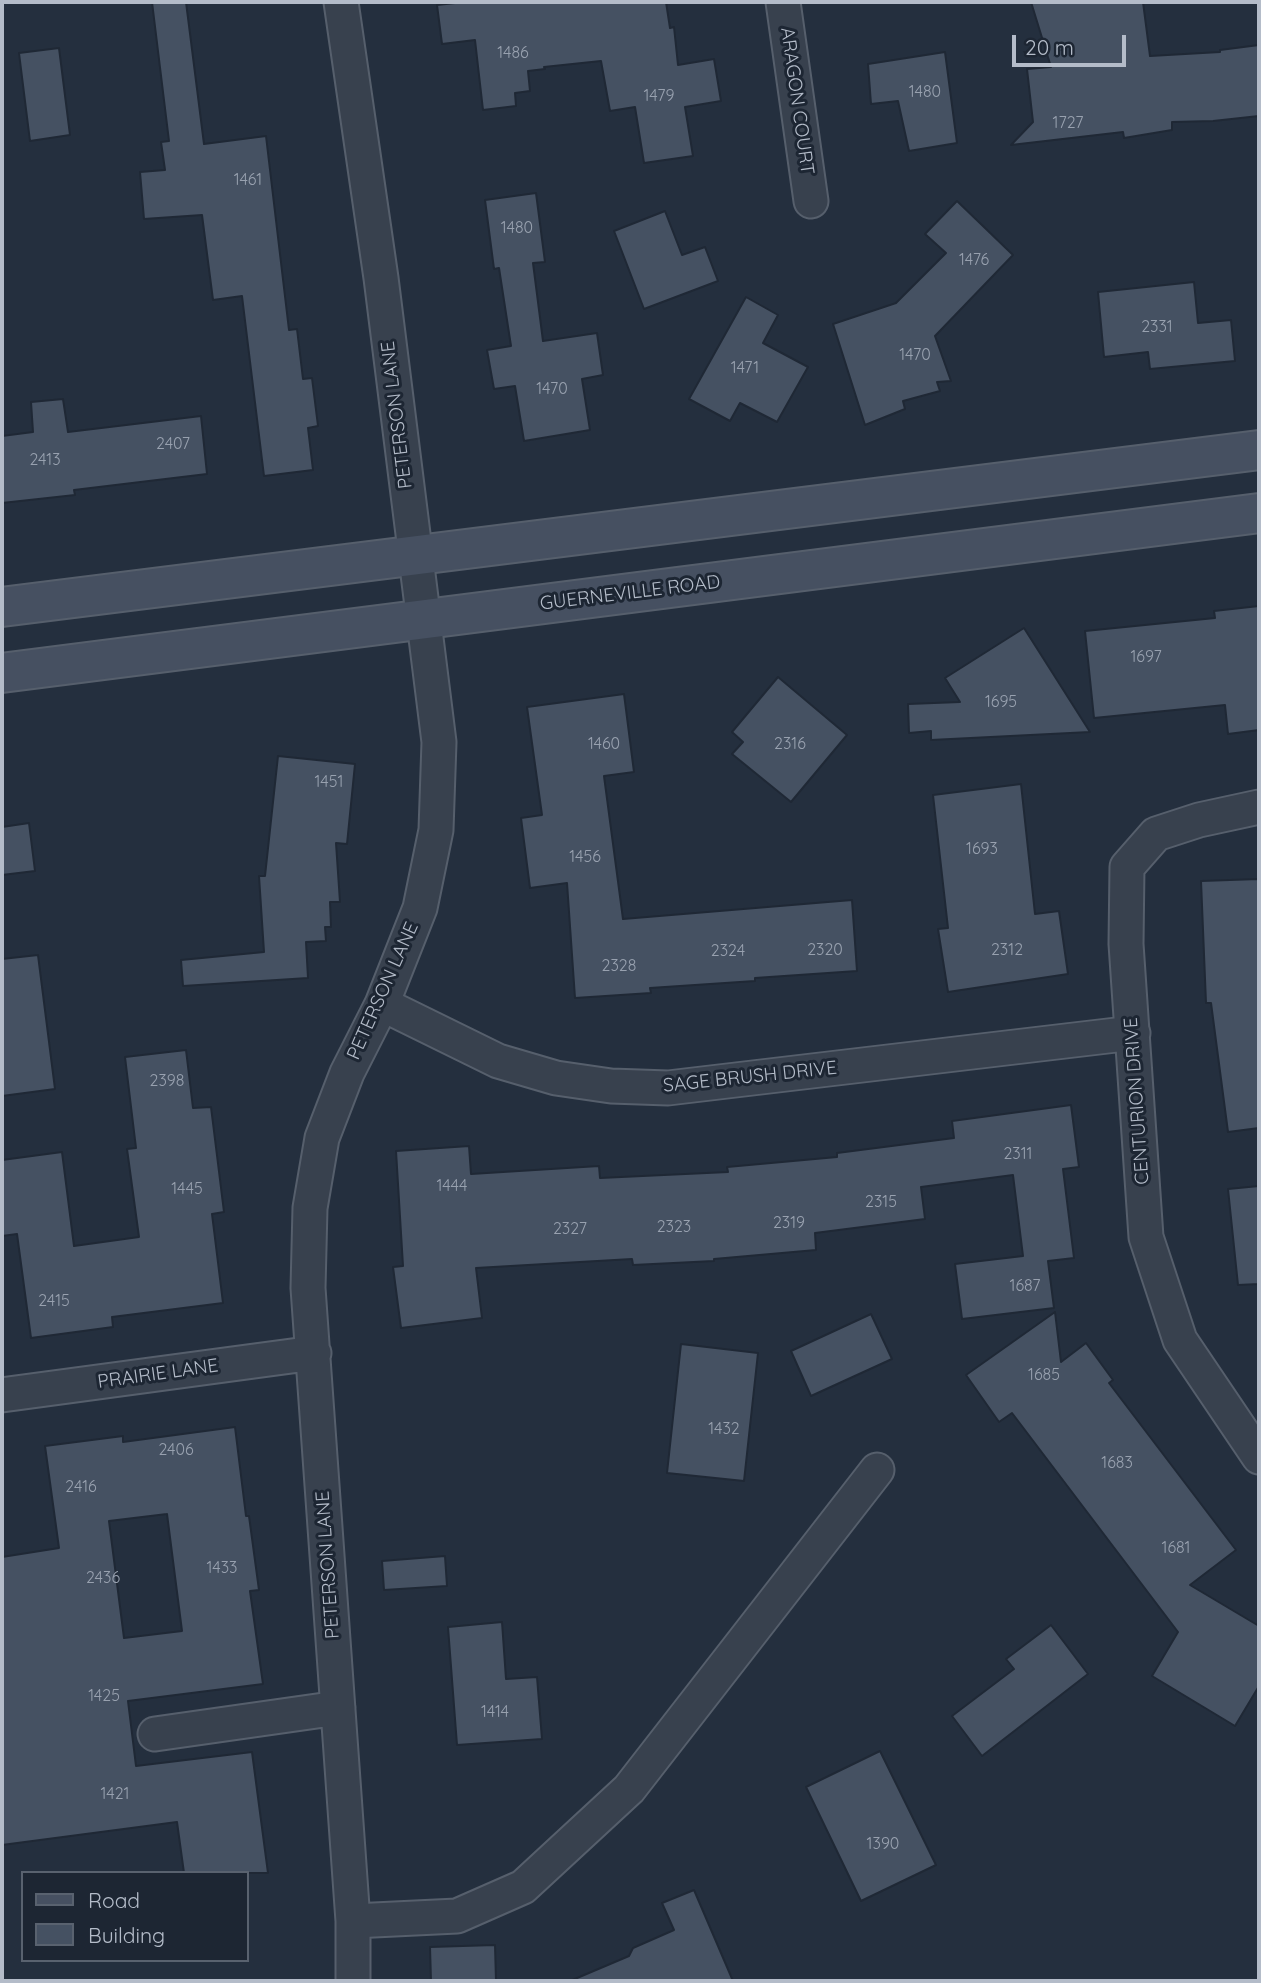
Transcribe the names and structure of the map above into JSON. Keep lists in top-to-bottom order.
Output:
{
  "streets": {
    "main road": ["GUERNEVILLE ROAD"],
    "street": [
      "ARAGON COURT",
      "PETERSON LANE",
      "SAGE BRUSH DRIVE",
      "CENTURION DRIVE",
      "PRAIRIE LANE"
    ]
  },
  "crossings": [
    ["PETERSON LANE", "GUERNEVILLE ROAD"],
    ["PETERSON LANE", "SAGE BRUSH DRIVE"],
    ["PETERSON LANE", "PRAIRIE LANE"],
    ["SAGE BRUSH DRIVE", "CENTURION DRIVE"]
  ],
  "house_numbers": [
    "1486",
    "1480",
    "1479",
    "1727",
    "1461",
    "1480",
    "1476",
    "2331",
    "1470",
    "1471",
    "1470",
    "2407",
    "2413",
    "1697",
    "1695",
    "1460",
    "2316",
    "1451",
    "1693",
    "1456",
    "2320",
    "2312",
    "2324",
    "2328",
    "2398",
    "2311",
    "1444",
    "1445",
    "2315",
    "2319",
    "2323",
    "2327",
    "1687",
    "2415",
    "1685",
    "1432",
    "2406",
    "1683",
    "2416",
    "1681",
    "1433",
    "2436",
    "1425",
    "1414",
    "1421",
    "1390"
  ],
  "legend": ["Road", "Building"],
  "scale_bar": "20 m"
}
